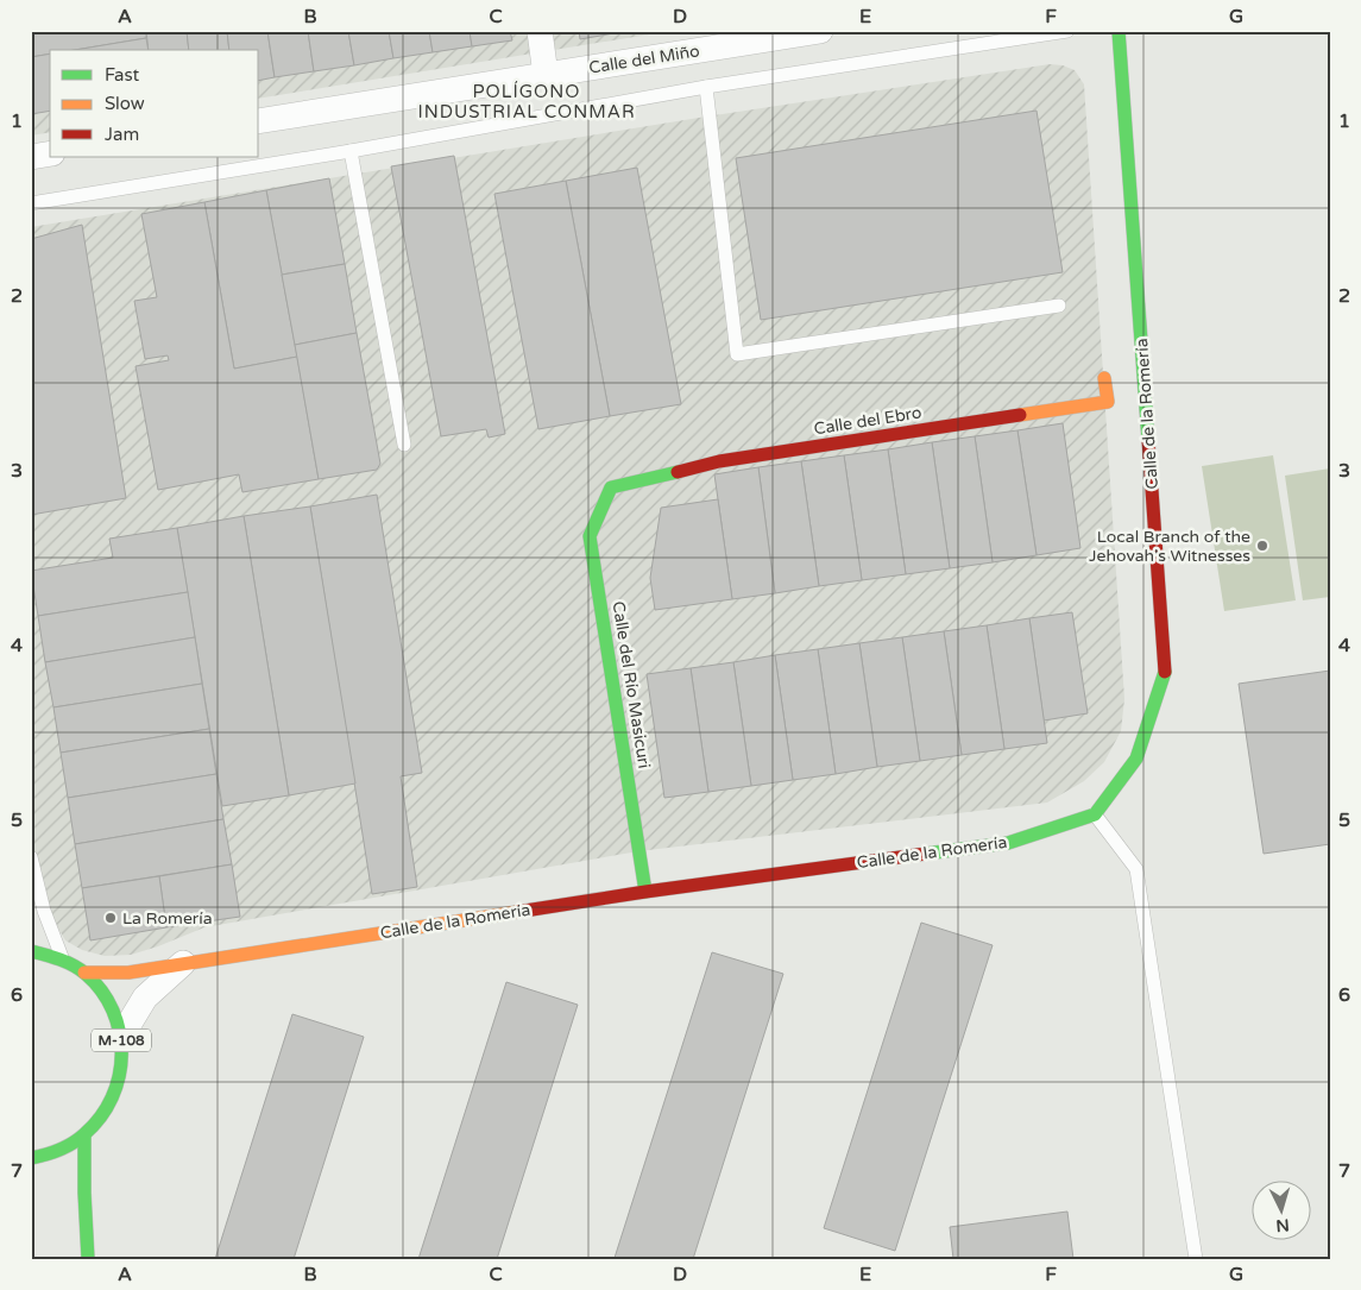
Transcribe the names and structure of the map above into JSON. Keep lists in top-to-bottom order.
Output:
{
  "streets": {
    "street": [
      "Calle del Miño",
      "Calle de la Romería",
      "Calle del Ebro",
      "Calle del Río Masicuri",
      "M-108"
    ]
  },
  "crossings": [
    ["Calle de la Romería", "Calle del Río Masicuri"],
    ["Calle de la Romería", "M-108"],
    ["Calle del Ebro", "Calle del Río Masicuri"]
  ],
  "districts": ["POLÍGONO INDUSTRIAL CONMAR"],
  "places": ["Local Branch of the Jehovah's Witnesses", "La Romería"],
  "legend": ["Fast", "Slow", "Jam"],
  "north": "bottom",
  "grid": {
    "columns": [
      "A",
      "B",
      "C",
      "D",
      "E",
      "F",
      "G"
    ],
    "rows": [
      "1",
      "2",
      "3",
      "4",
      "5",
      "6",
      "7"
    ]
  }
}
